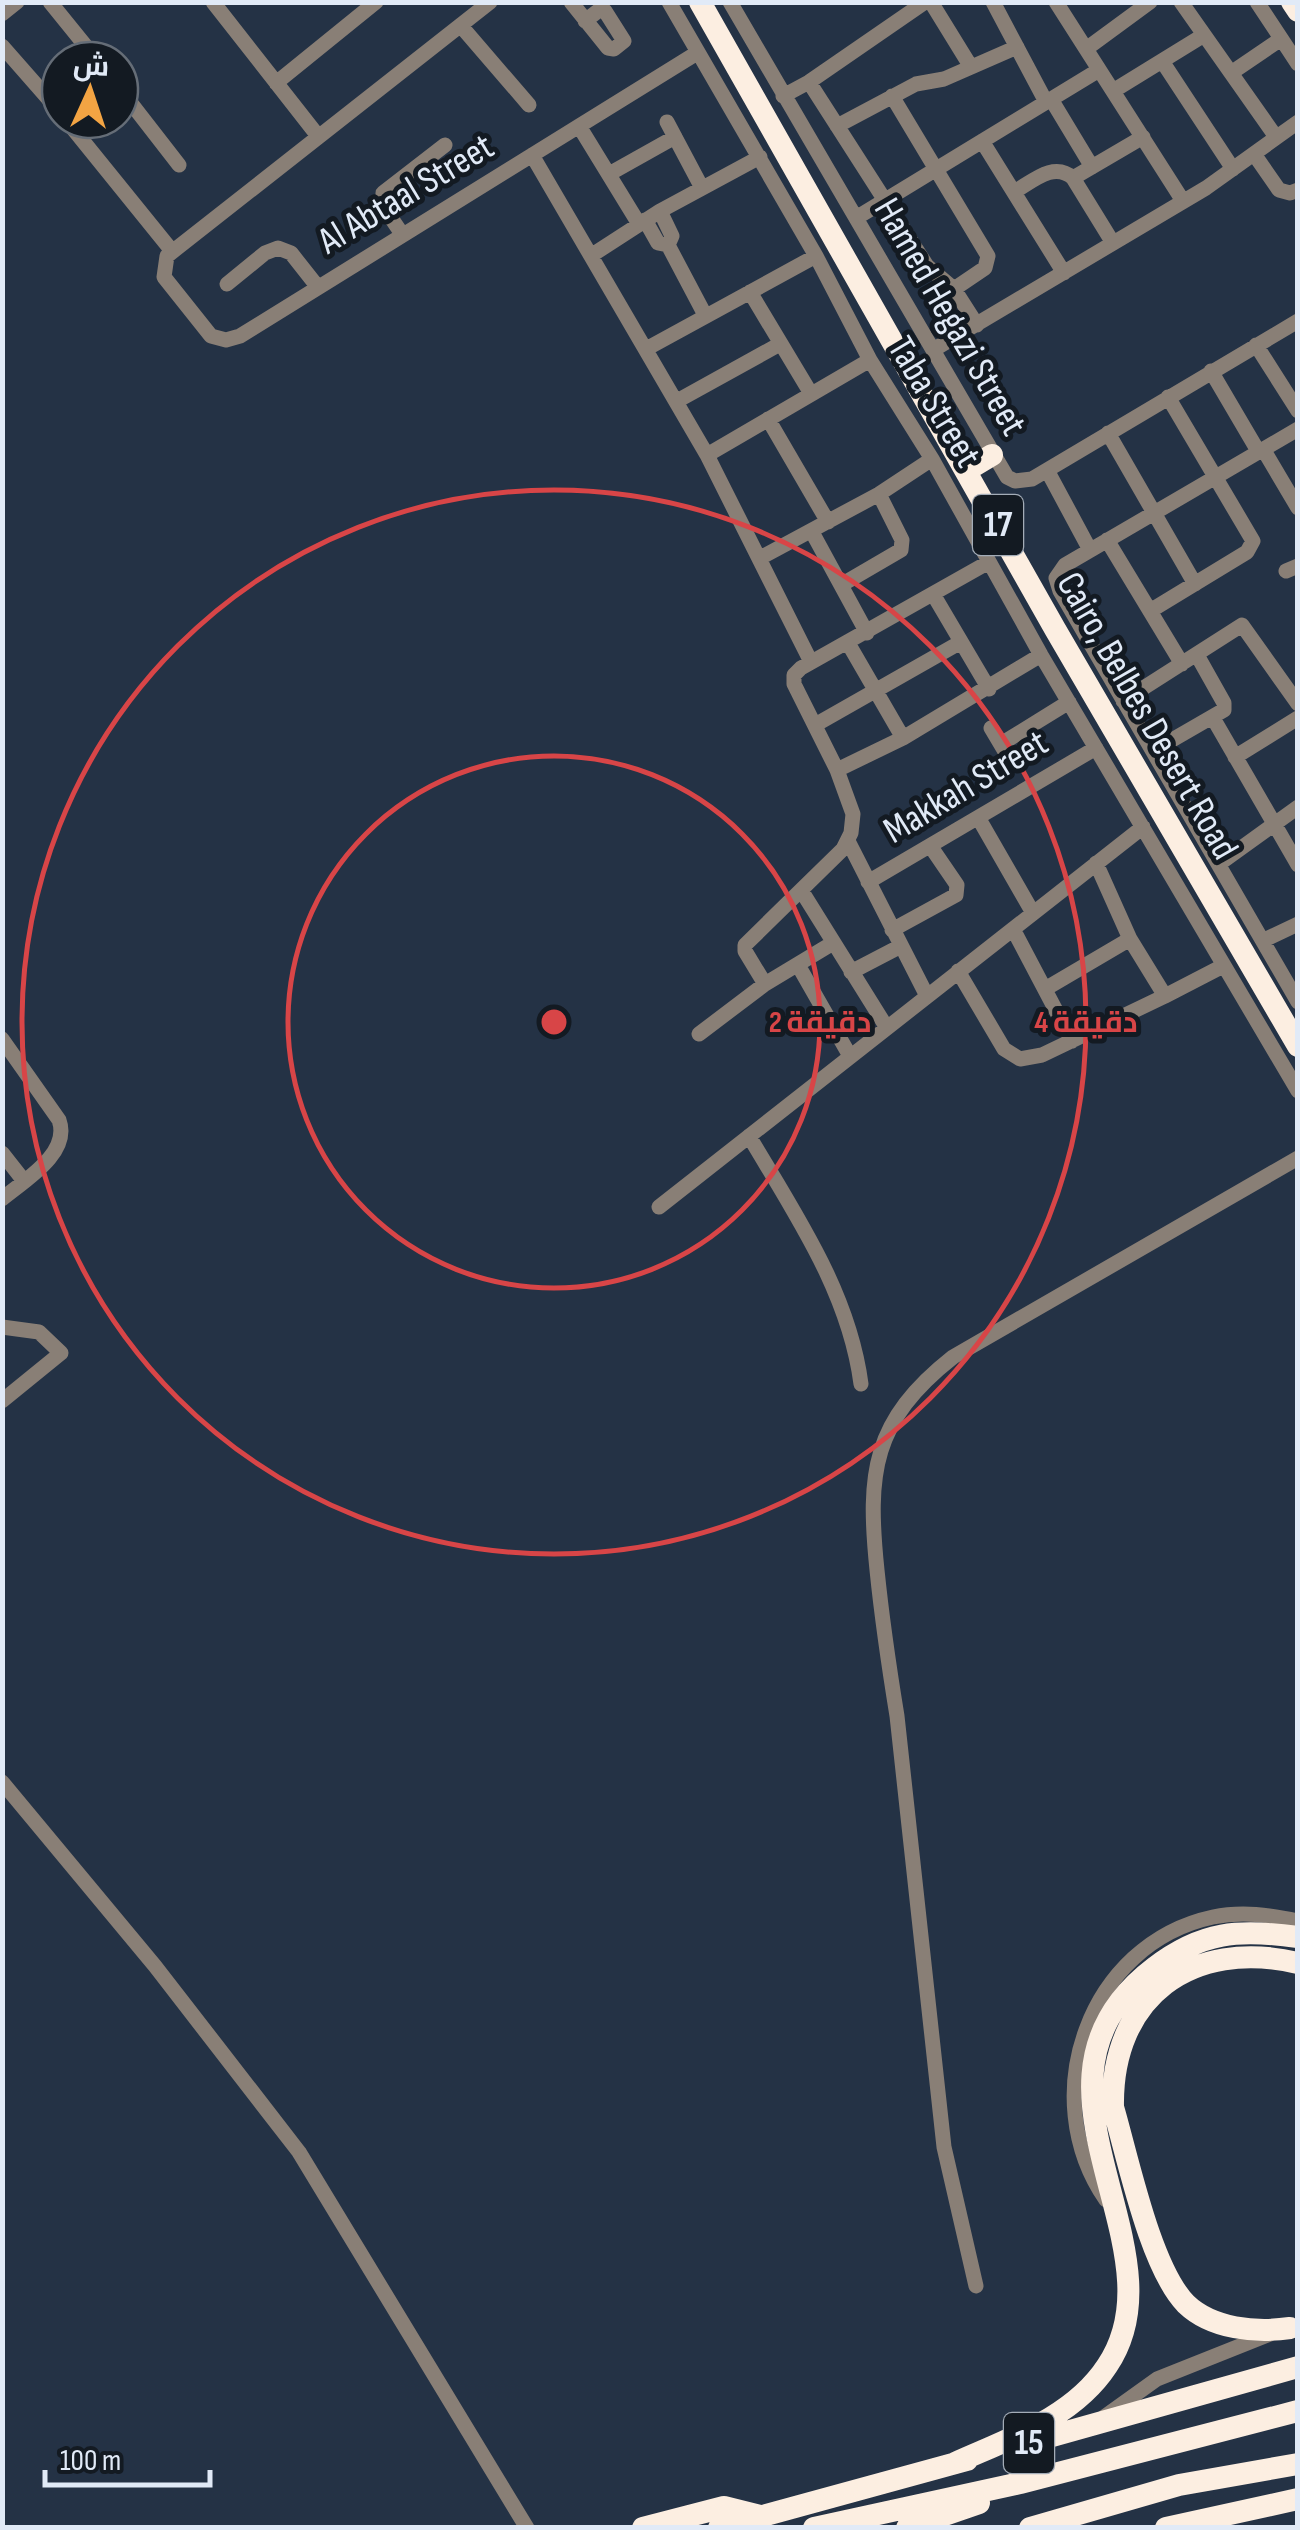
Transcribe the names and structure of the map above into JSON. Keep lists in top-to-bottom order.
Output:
{
  "streets": {
    "highway": ["17", "Cairo, Belbes Desert Road", "15"],
    "street": [
      "Al Abtaal Street",
      "Hamed Hegazi Street",
      "Taba Street",
      "Makkah Street"
    ]
  },
  "crossings": [
    ["Al Abtaal Street", "Taba Street"],
    ["Taba Street", "Makkah Street"]
  ],
  "scale_bar": "100 m",
  "north": "top",
  "rings": ["2 دقيقة", "4 دقيقة"]
}
